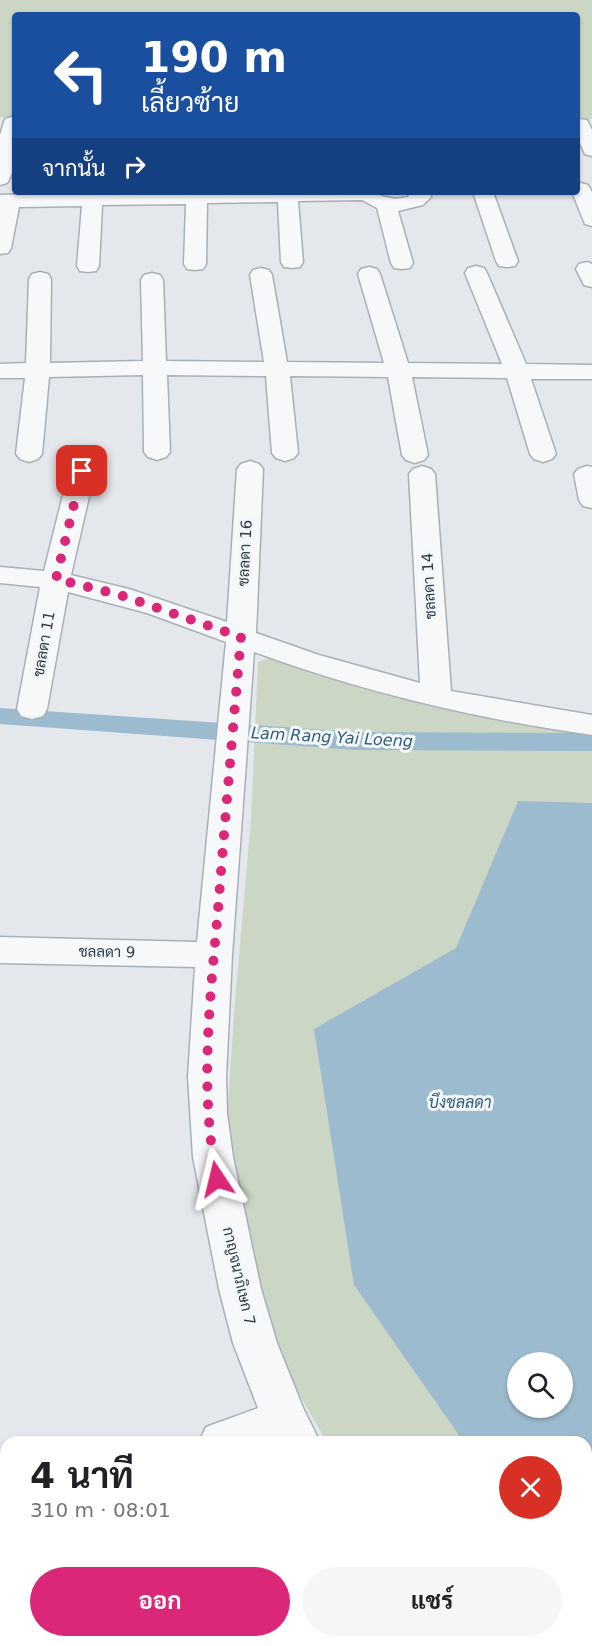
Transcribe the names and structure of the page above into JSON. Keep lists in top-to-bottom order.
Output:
{
  "streets": {
    "street": [
      "ชลลดา 16",
      "ชลลดา 14",
      "ชลลดา 11",
      "ชลลดา 9",
      "กาญจนาภิเษก 7"
    ]
  },
  "crossings": [
    ["ชลลดา 16", "กาญจนาภิเษก 7"],
    ["ชลลดา 9", "กาญจนาภิเษก 7"]
  ],
  "water": ["Lam Rang Yai Loeng", "บึงชลลดา"],
  "page": {
    "turn": ["190 m", "เลี้ยวซ้าย"],
    "then": "จากนั้น",
    "heading": ["4 นาที", "310 m · 08:01"],
    "buttons": ["ออก", "แชร์"]
  }
}
